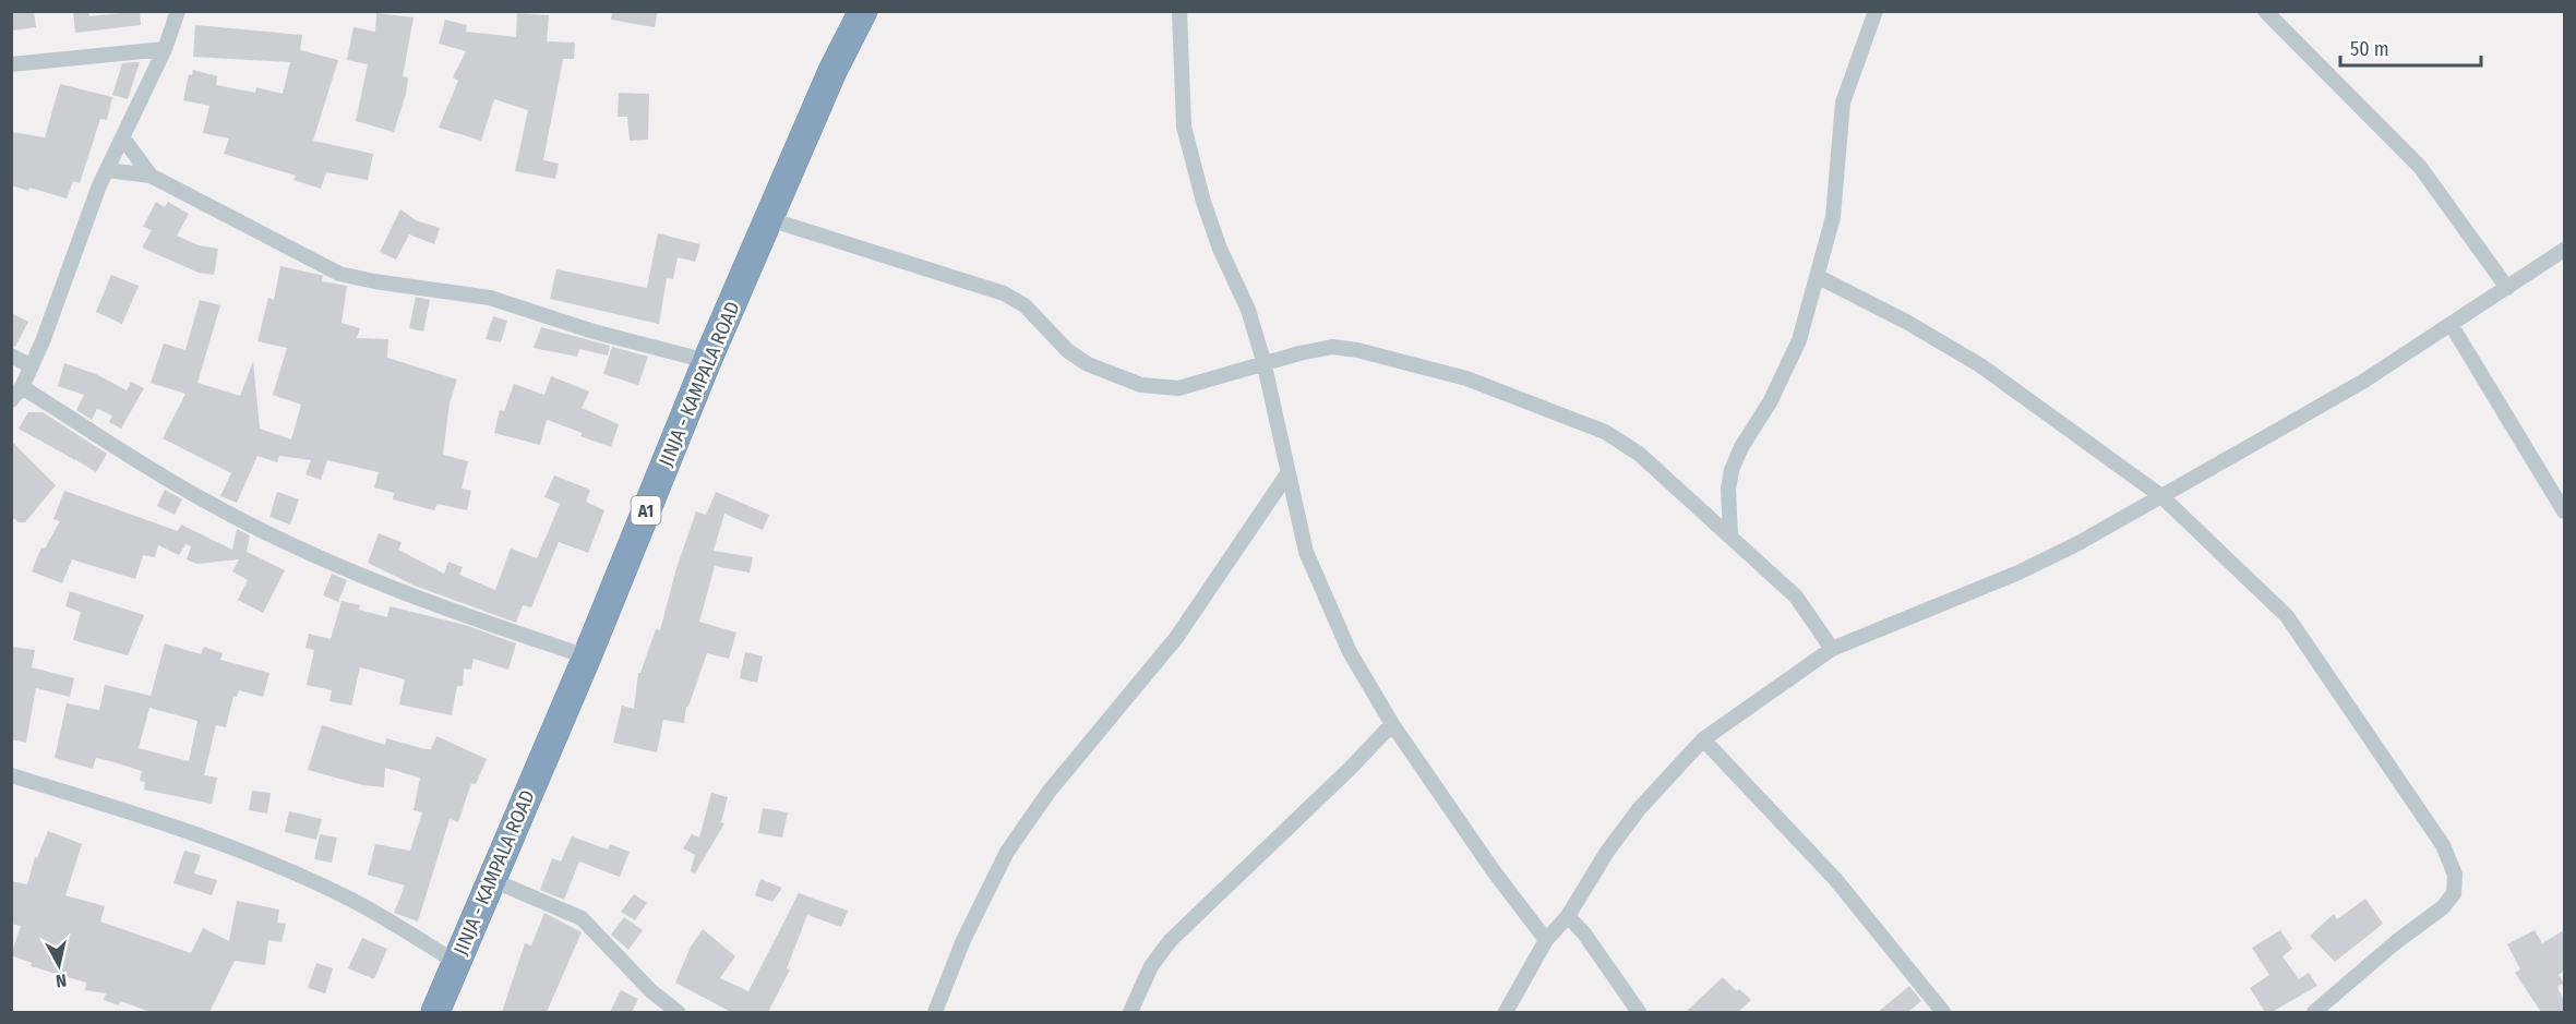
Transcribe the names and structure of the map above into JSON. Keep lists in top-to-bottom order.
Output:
{
  "streets": {
    "highway": ["JINJA - KAMPALA ROAD", "A1"]
  },
  "scale_bar": "50 m",
  "north": "bottom"
}
